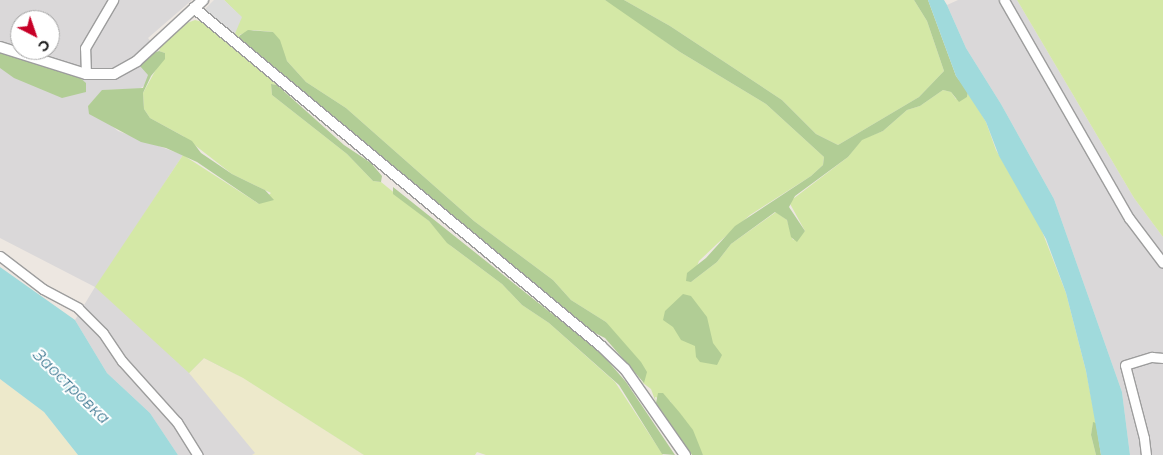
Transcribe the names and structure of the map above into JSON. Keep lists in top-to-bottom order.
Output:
{
  "water": ["Заостровка"],
  "north": "bottom right"
}
